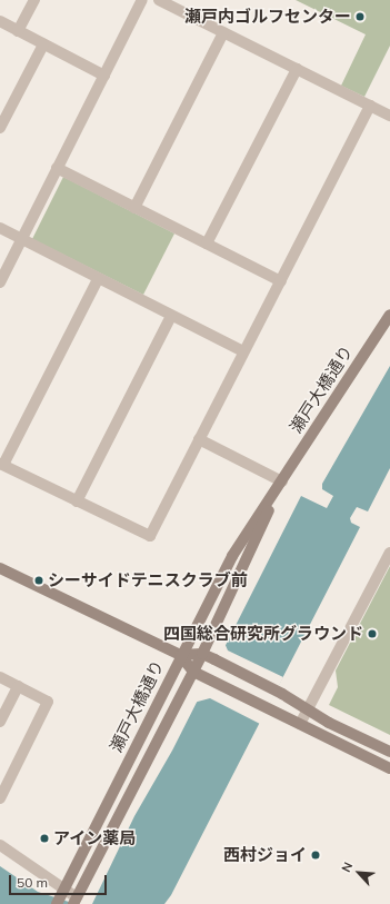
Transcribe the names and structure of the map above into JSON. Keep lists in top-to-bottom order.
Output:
{
  "streets": {
    "street": ["瀬戸大橋通り"]
  },
  "places": [
    "瀬戸内ゴルフセンター",
    "シーサイドテニスクラブ前",
    "四国総合研究所グラウンド",
    "アイン薬局",
    "西村ジョイ"
  ],
  "scale_bar": "50 m",
  "north": "top left"
}
